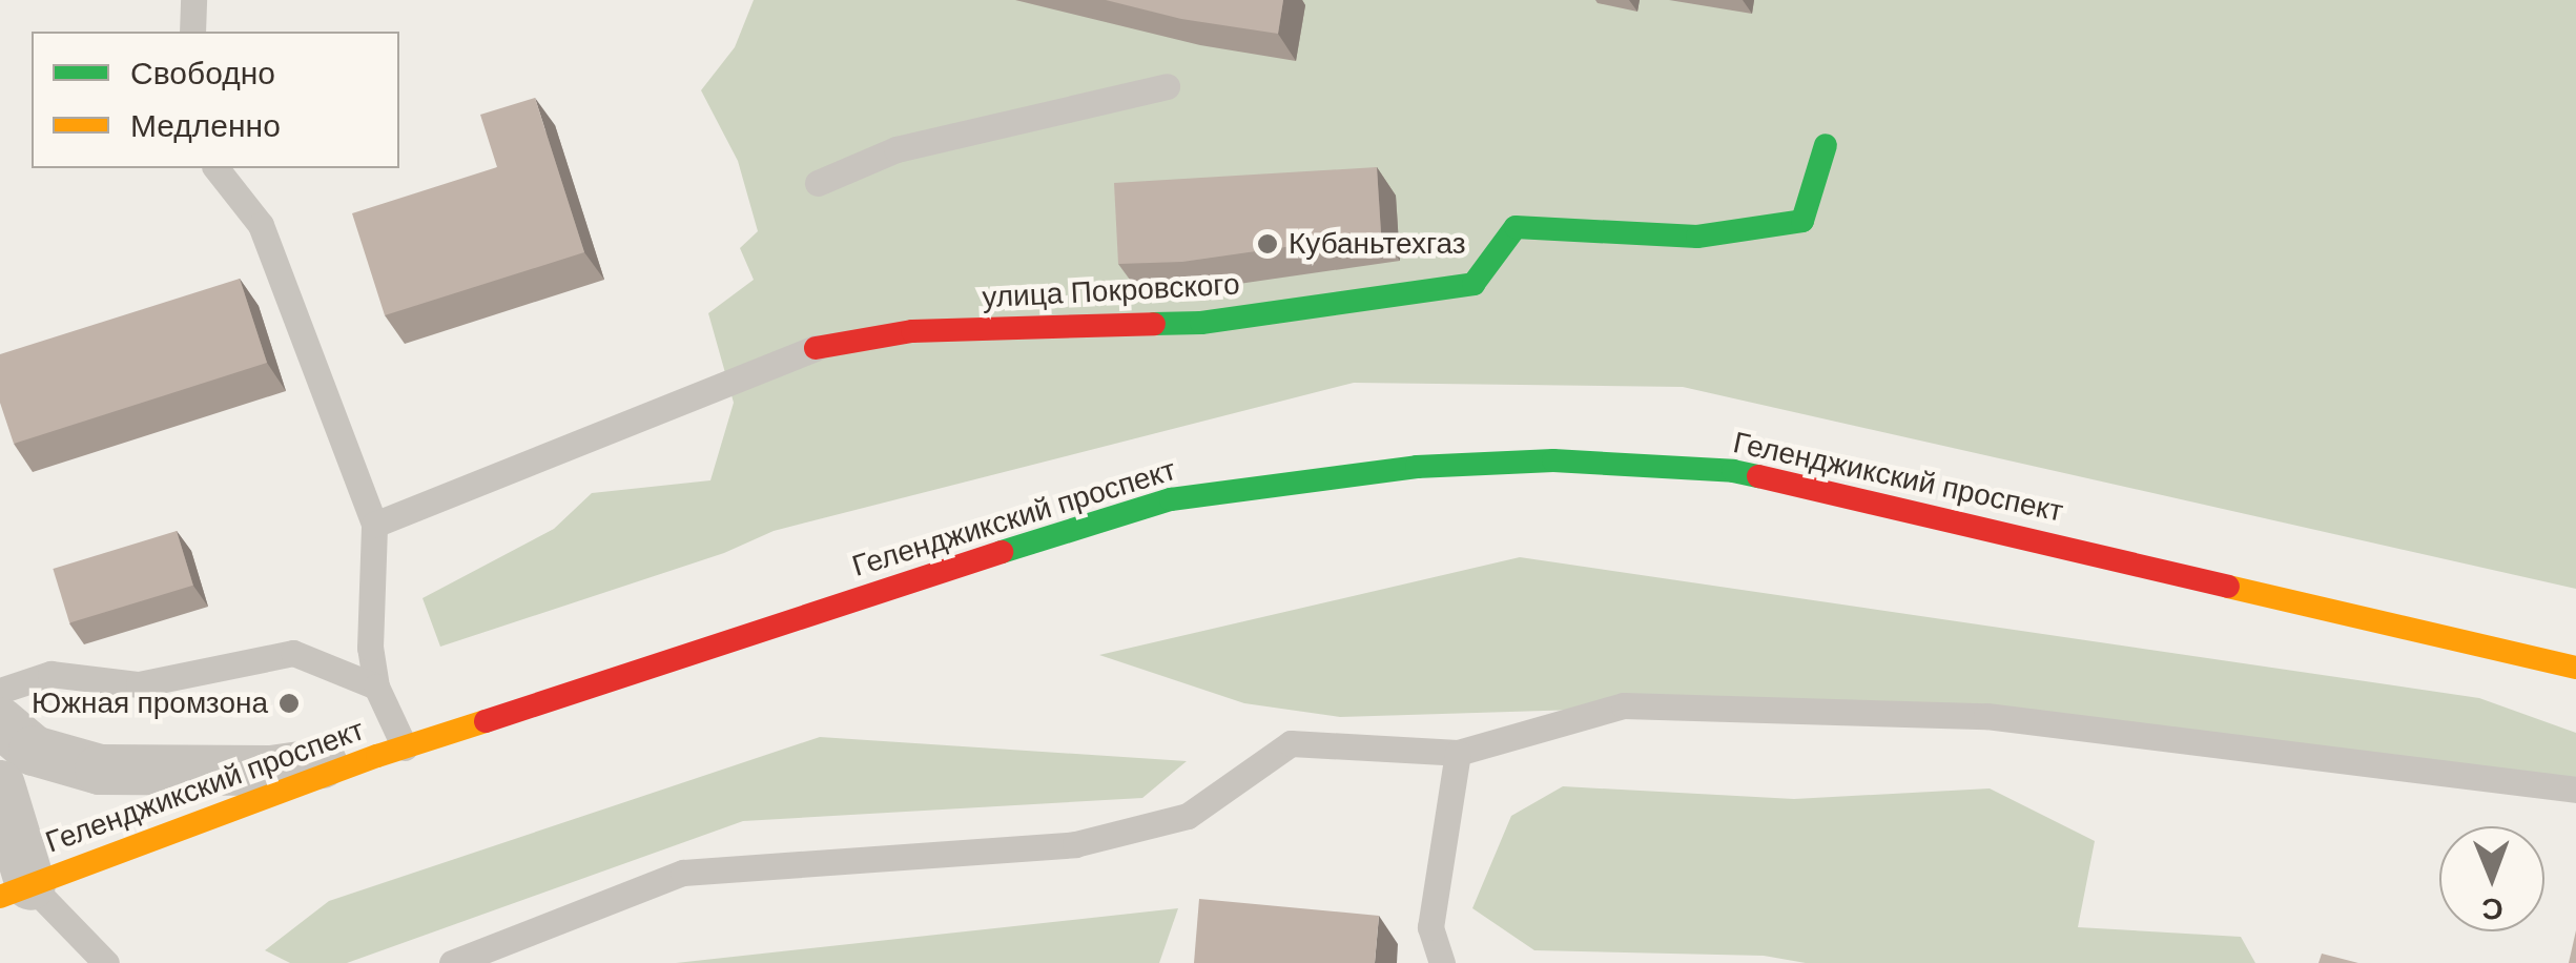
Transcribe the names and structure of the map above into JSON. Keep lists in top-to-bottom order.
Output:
{
  "streets": {
    "main road": ["улица Покровского", "Геленджикский проспект"]
  },
  "places": ["Кубаньтехгаз", "Южная промзона"],
  "legend": ["Свободно", "Медленно"],
  "north": "bottom"
}
